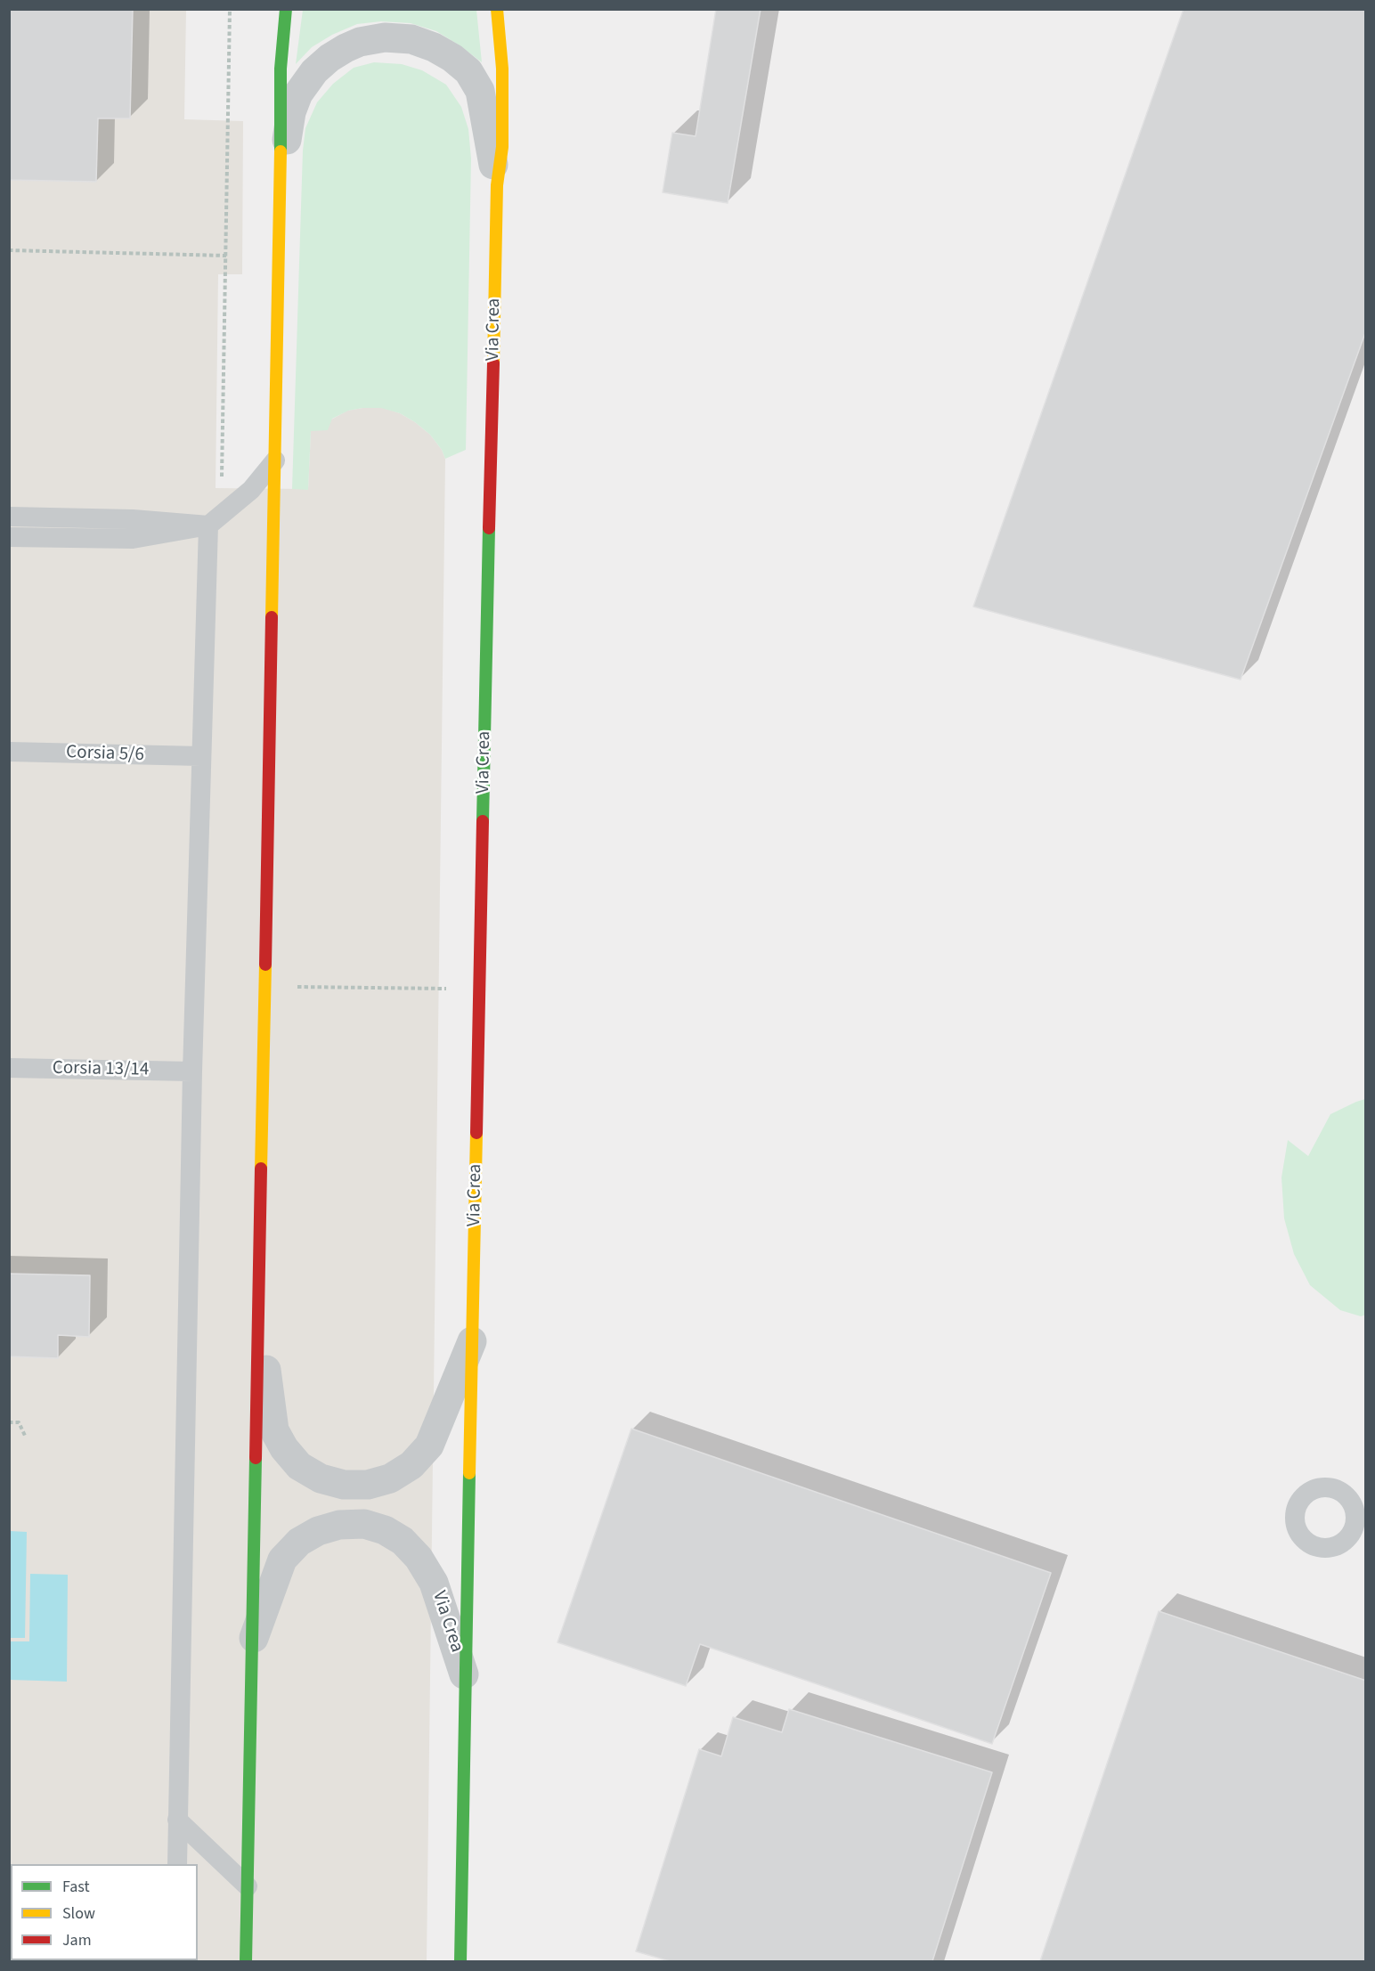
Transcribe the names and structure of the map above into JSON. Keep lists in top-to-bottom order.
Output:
{
  "streets": {
    "street": ["Via Crea"],
    "lane": ["Corsia 5/6", "Corsia 13/14"]
  },
  "legend": ["Fast", "Slow", "Jam"]
}
